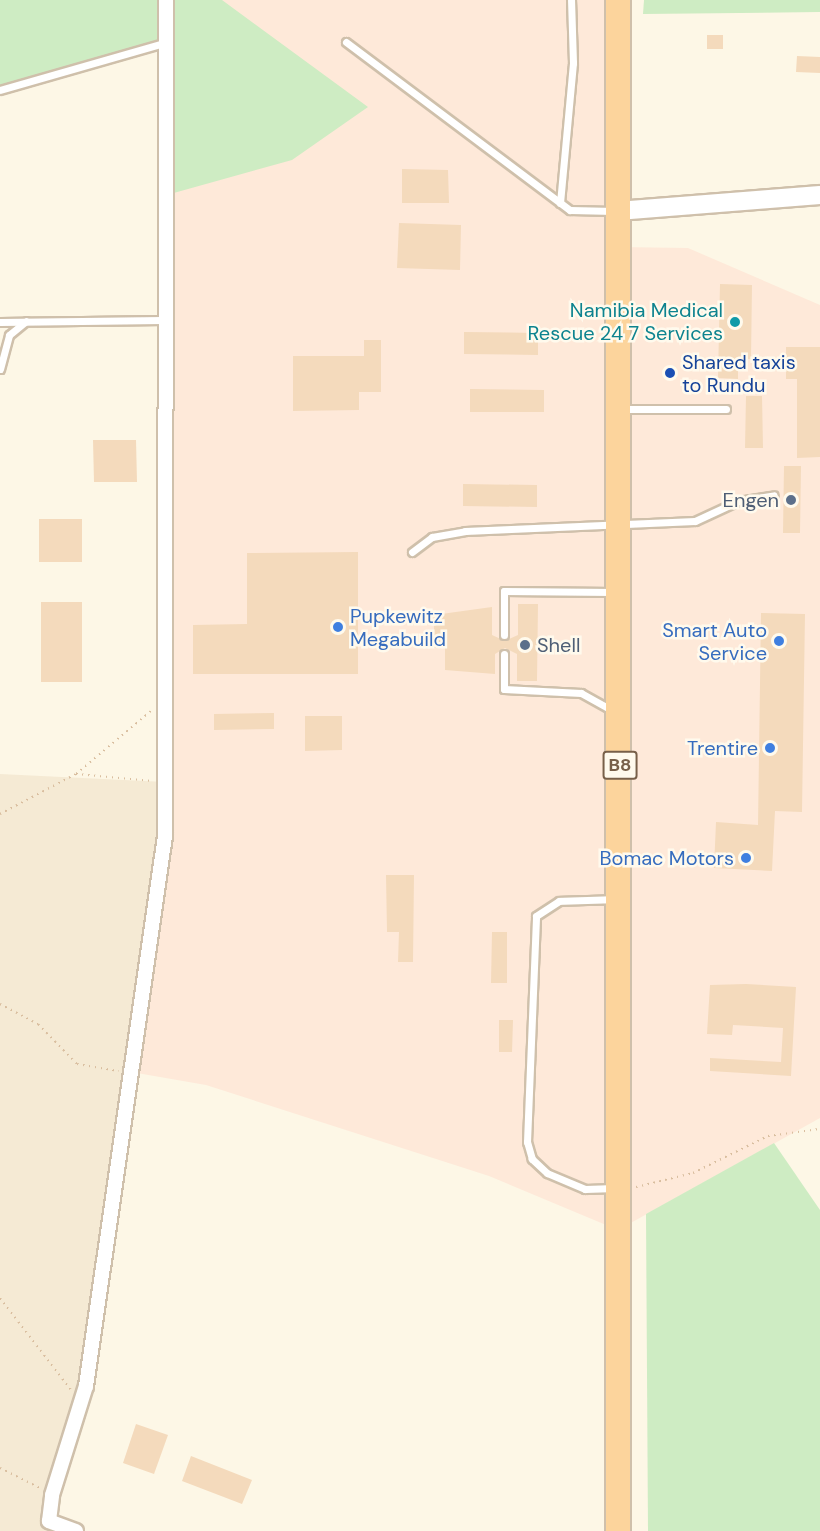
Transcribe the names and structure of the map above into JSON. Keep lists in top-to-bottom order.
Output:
{
  "streets": {
    "highway": ["B8"]
  },
  "places": [
    "Namibia Medical Rescue 24 7 Services",
    "Shared taxis to Rundu",
    "Engen",
    "Pupkewitz Megabuild",
    "Smart Auto Service",
    "Shell",
    "Trentire",
    "Bomac Motors"
  ]
}
